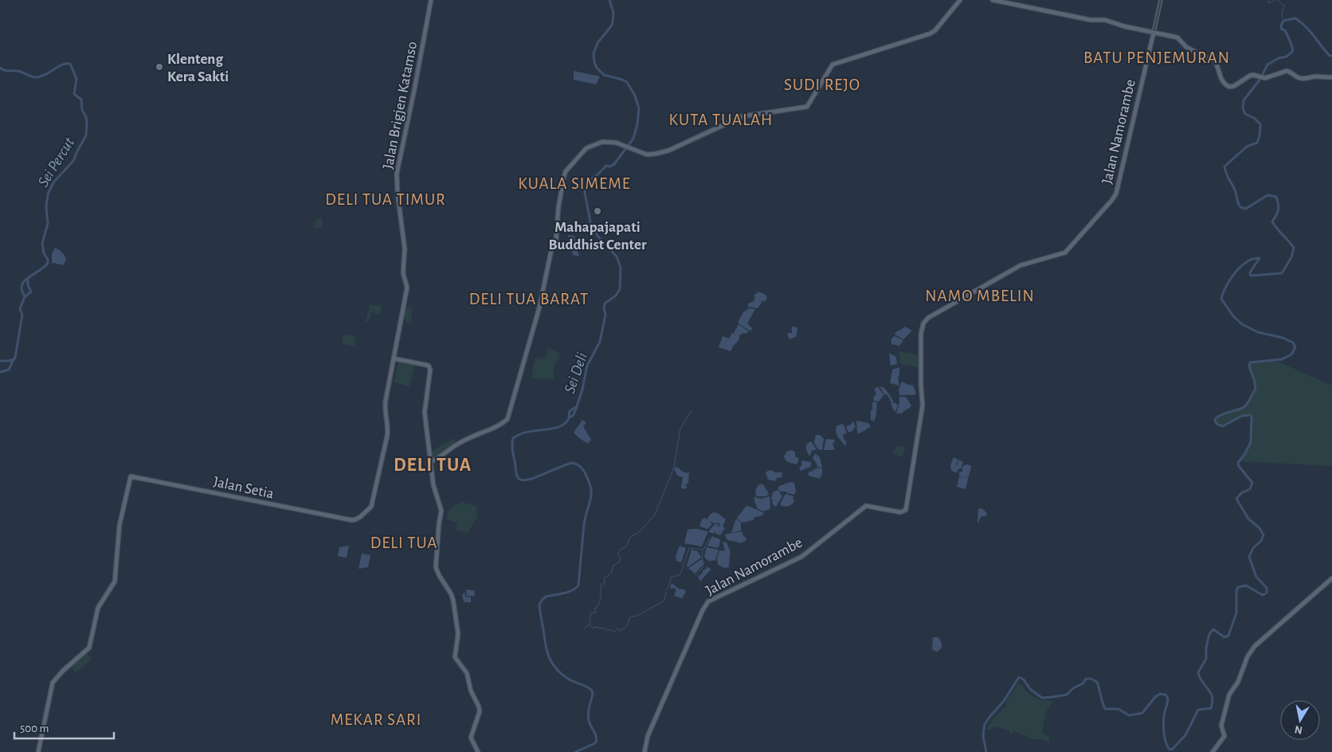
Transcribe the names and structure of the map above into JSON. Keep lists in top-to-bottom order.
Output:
{
  "streets": {
    "main road": ["Jalan Brigjen Katamso", "Jalan Namorambe", "Jalan Setia"]
  },
  "crossings": [
    ["Jalan Brigjen Katamso", "Jalan Setia"]
  ],
  "districts": [
    "BATU PENJEMURAN",
    "SUDI REJO",
    "KUTA TUALAH",
    "KUALA SIMEME",
    "DELI TUA TIMUR",
    "NAMO MBELIN",
    "DELI TUA BARAT",
    "DELI TUA",
    "DELI TUA",
    "MEKAR SARI"
  ],
  "water": ["Sei Percut", "Sei Deli"],
  "places": ["Klenteng Kera Sakti", "Mahapajapati Buddhist Center"],
  "scale_bar": "500 m",
  "north": "bottom"
}
